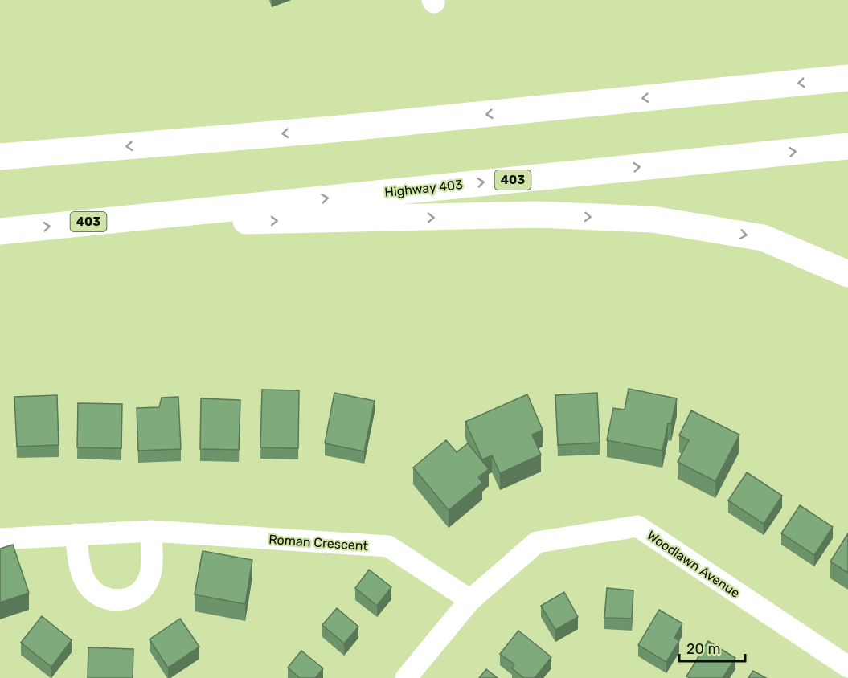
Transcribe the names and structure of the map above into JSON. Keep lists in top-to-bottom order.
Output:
{
  "streets": {
    "highway": ["403", "Highway 403"],
    "street": ["Roman Crescent", "Woodlawn Avenue"]
  },
  "crossings": [
    ["Roman Crescent", "Woodlawn Avenue"]
  ],
  "scale_bar": "20 m"
}
